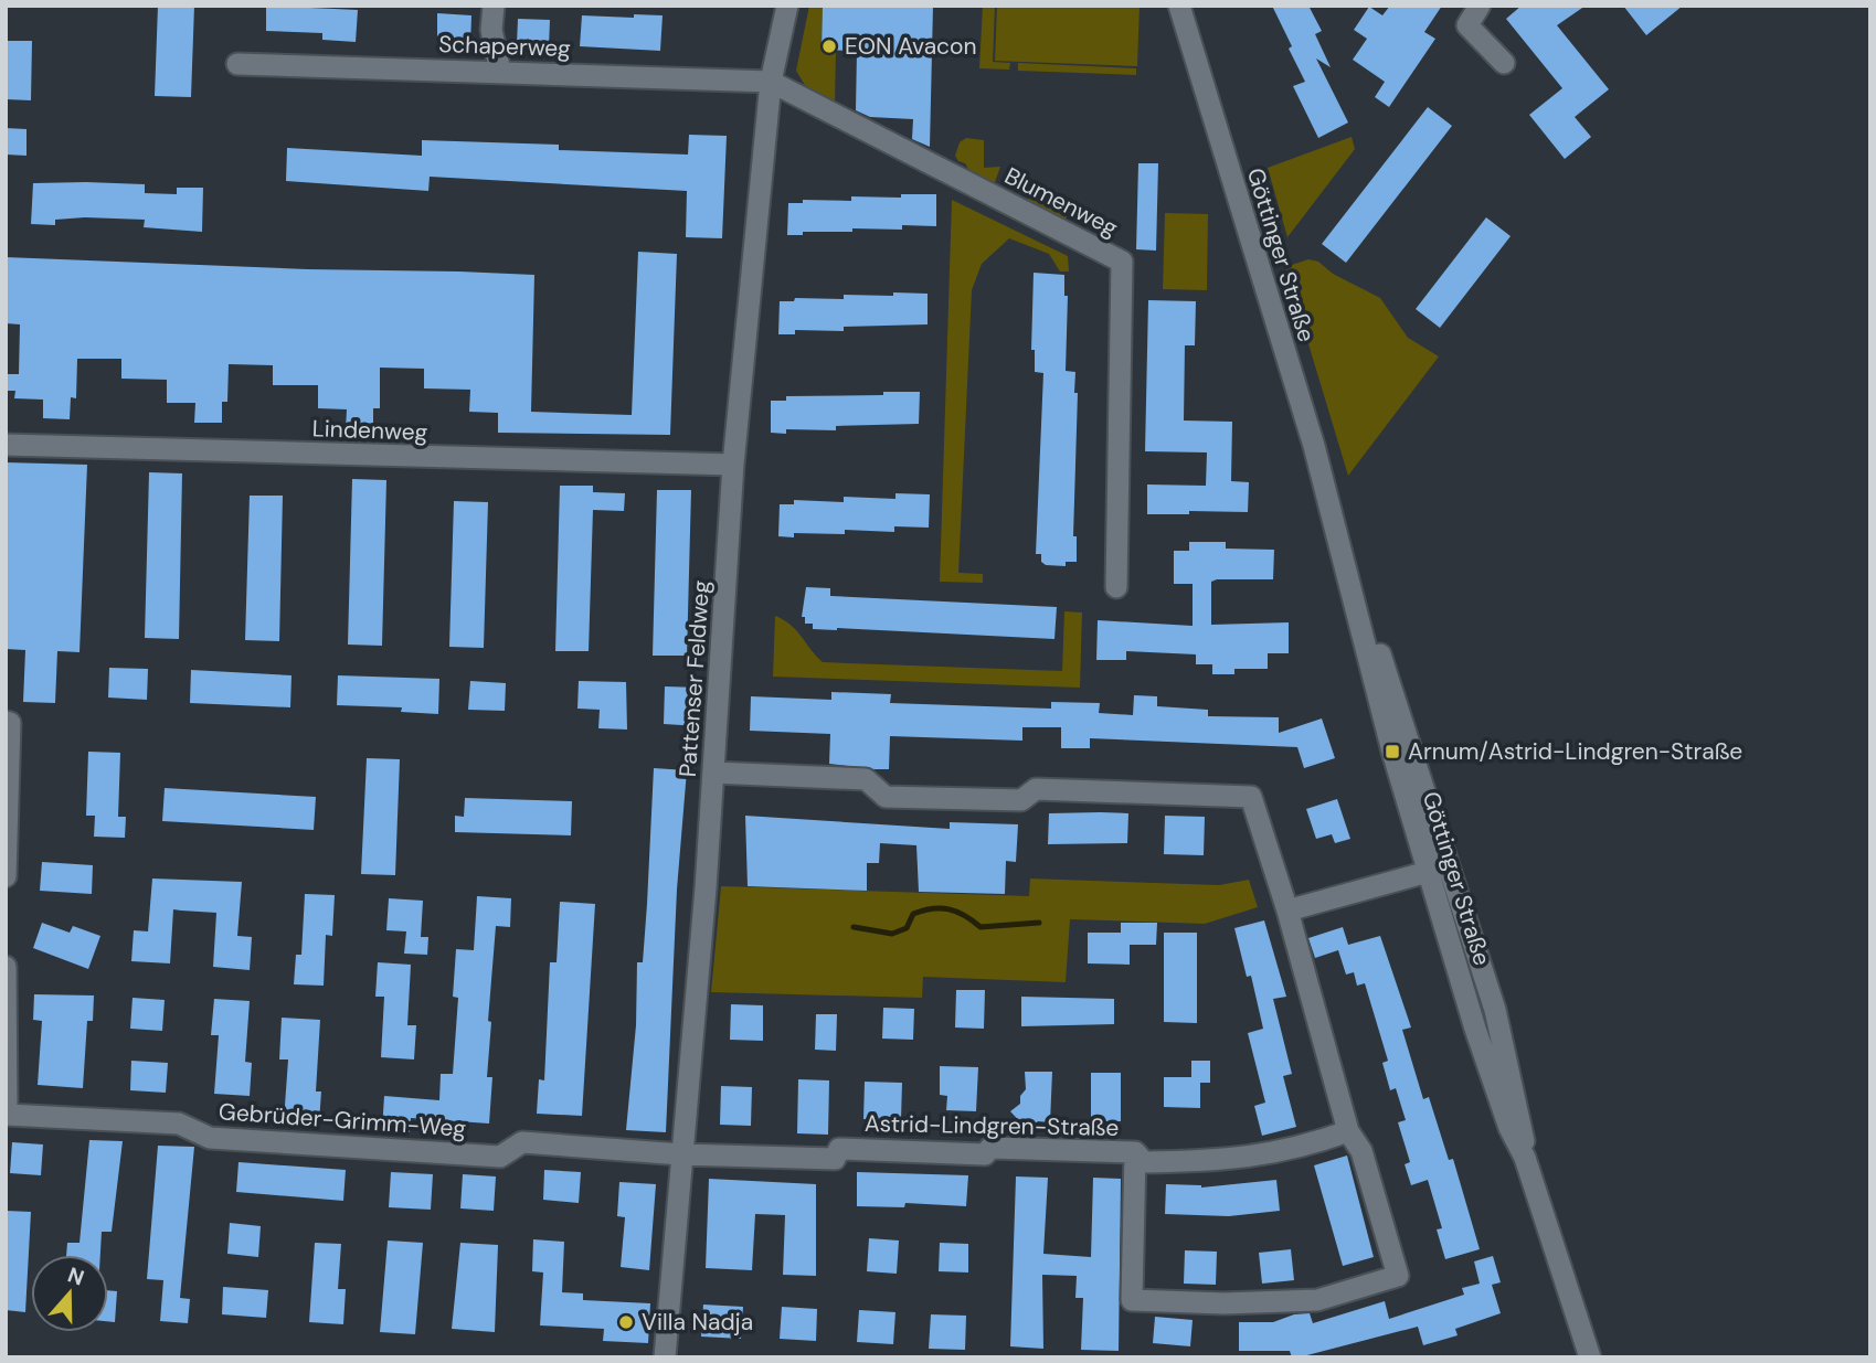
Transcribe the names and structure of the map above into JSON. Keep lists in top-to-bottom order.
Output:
{
  "streets": {
    "street": [
      "Schaperweg",
      "Blumenweg",
      "Göttinger Straße",
      "Lindenweg",
      "Pattenser Feldweg",
      "Gebrüder-Grimm-Weg",
      "Astrid-Lindgren-Straße"
    ]
  },
  "crossings": [
    ["Schaperweg", "Blumenweg"],
    ["Schaperweg", "Pattenser Feldweg"],
    ["Blumenweg", "Pattenser Feldweg"],
    ["Lindenweg", "Pattenser Feldweg"],
    ["Pattenser Feldweg", "Gebrüder-Grimm-Weg"],
    ["Pattenser Feldweg", "Astrid-Lindgren-Straße"],
    ["Gebrüder-Grimm-Weg", "Astrid-Lindgren-Straße"]
  ],
  "places": {
    "other": ["EON Avacon", "Villa Nadja"],
    "transit": ["Arnum/Astrid-Lindgren-Straße"]
  },
  "north": "top"
}
